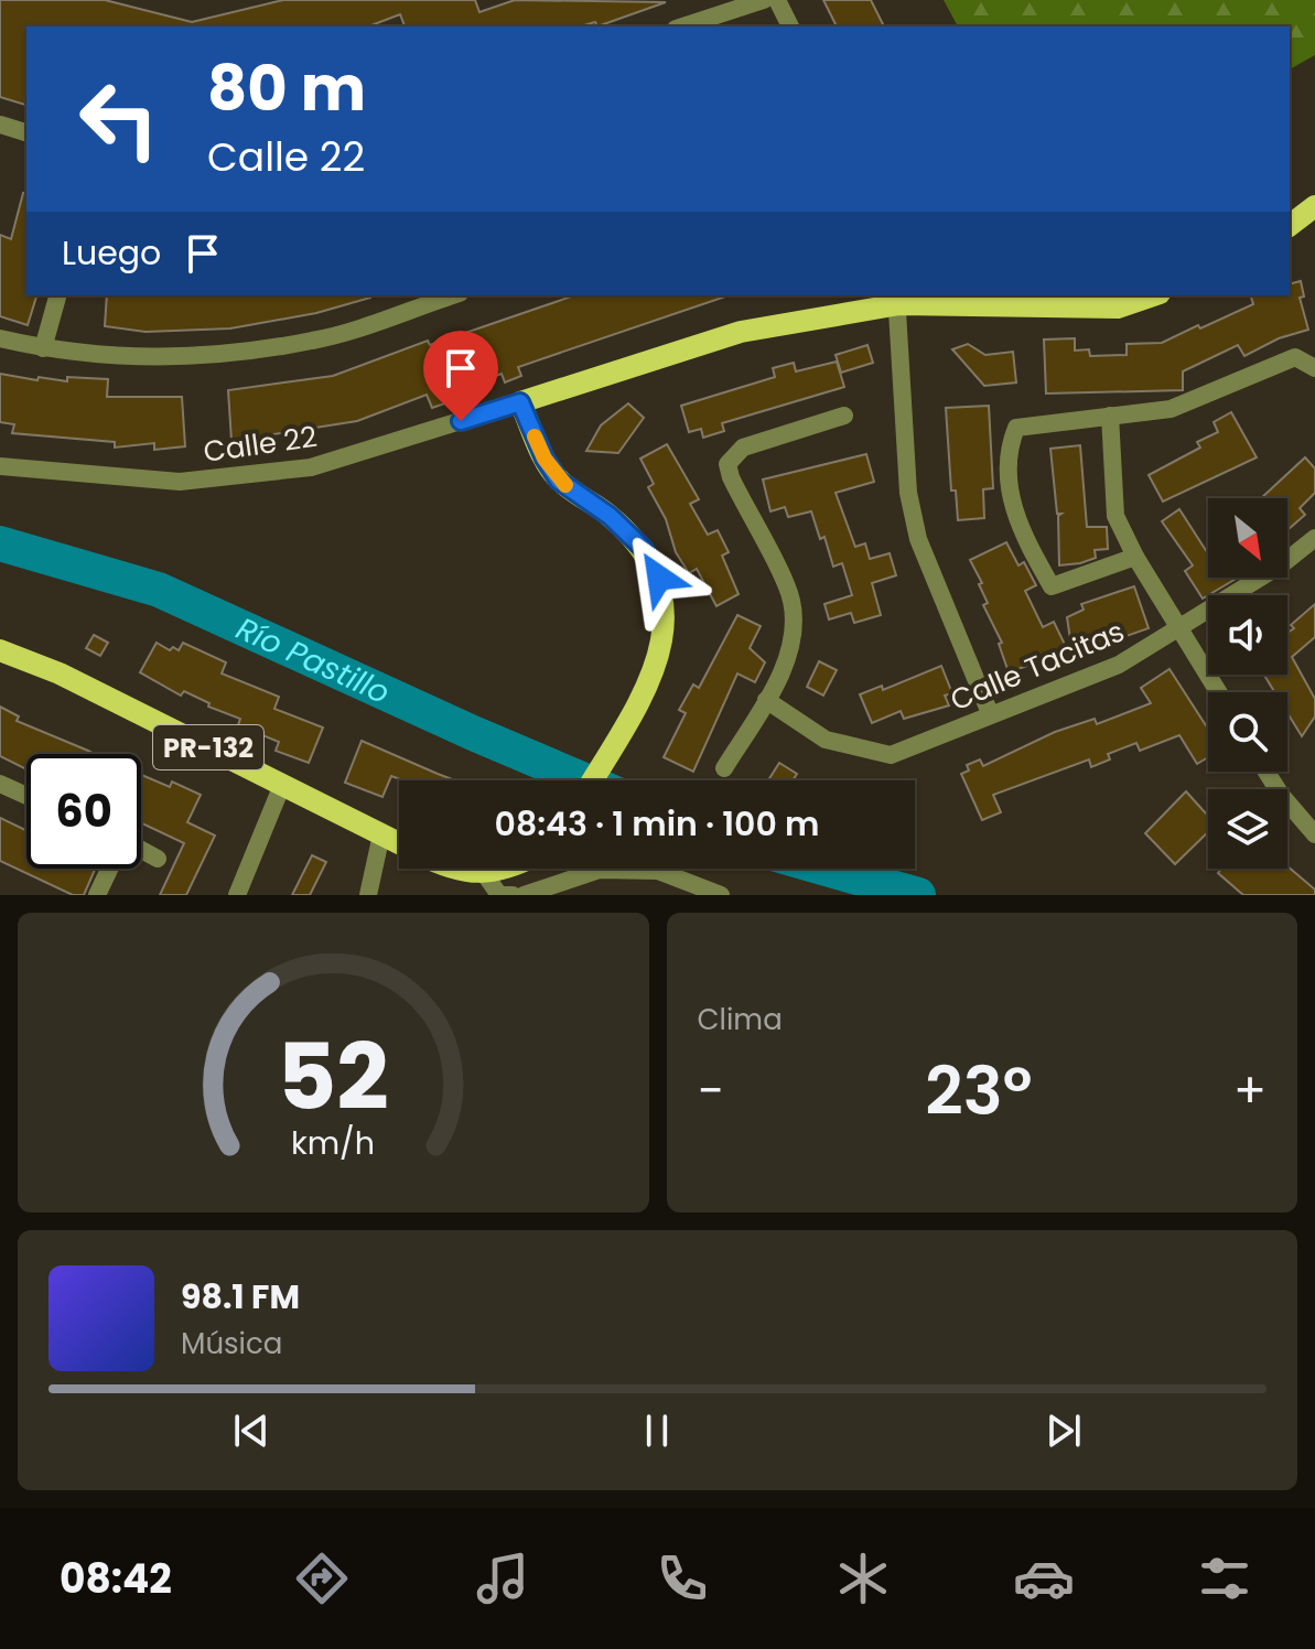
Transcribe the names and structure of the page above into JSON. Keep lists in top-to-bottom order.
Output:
{
  "streets": {
    "main road": ["PR-132"],
    "street": ["Calle 22", "Calle Tacitas"]
  },
  "water": ["Río Pastillo"],
  "north": "bottom right",
  "page": {
    "turn": ["80 m", "Calle 22"],
    "then": "Luego",
    "limit": "60",
    "trip": "08:43 · 1 min · 100 m",
    "tile": "Clima",
    "heat": ["−", "23°", "+"],
    "song": ["98.1 FM", "Música"],
    "tabs": "08:42",
    "gauge": ["52", "km/h"]
  }
}
